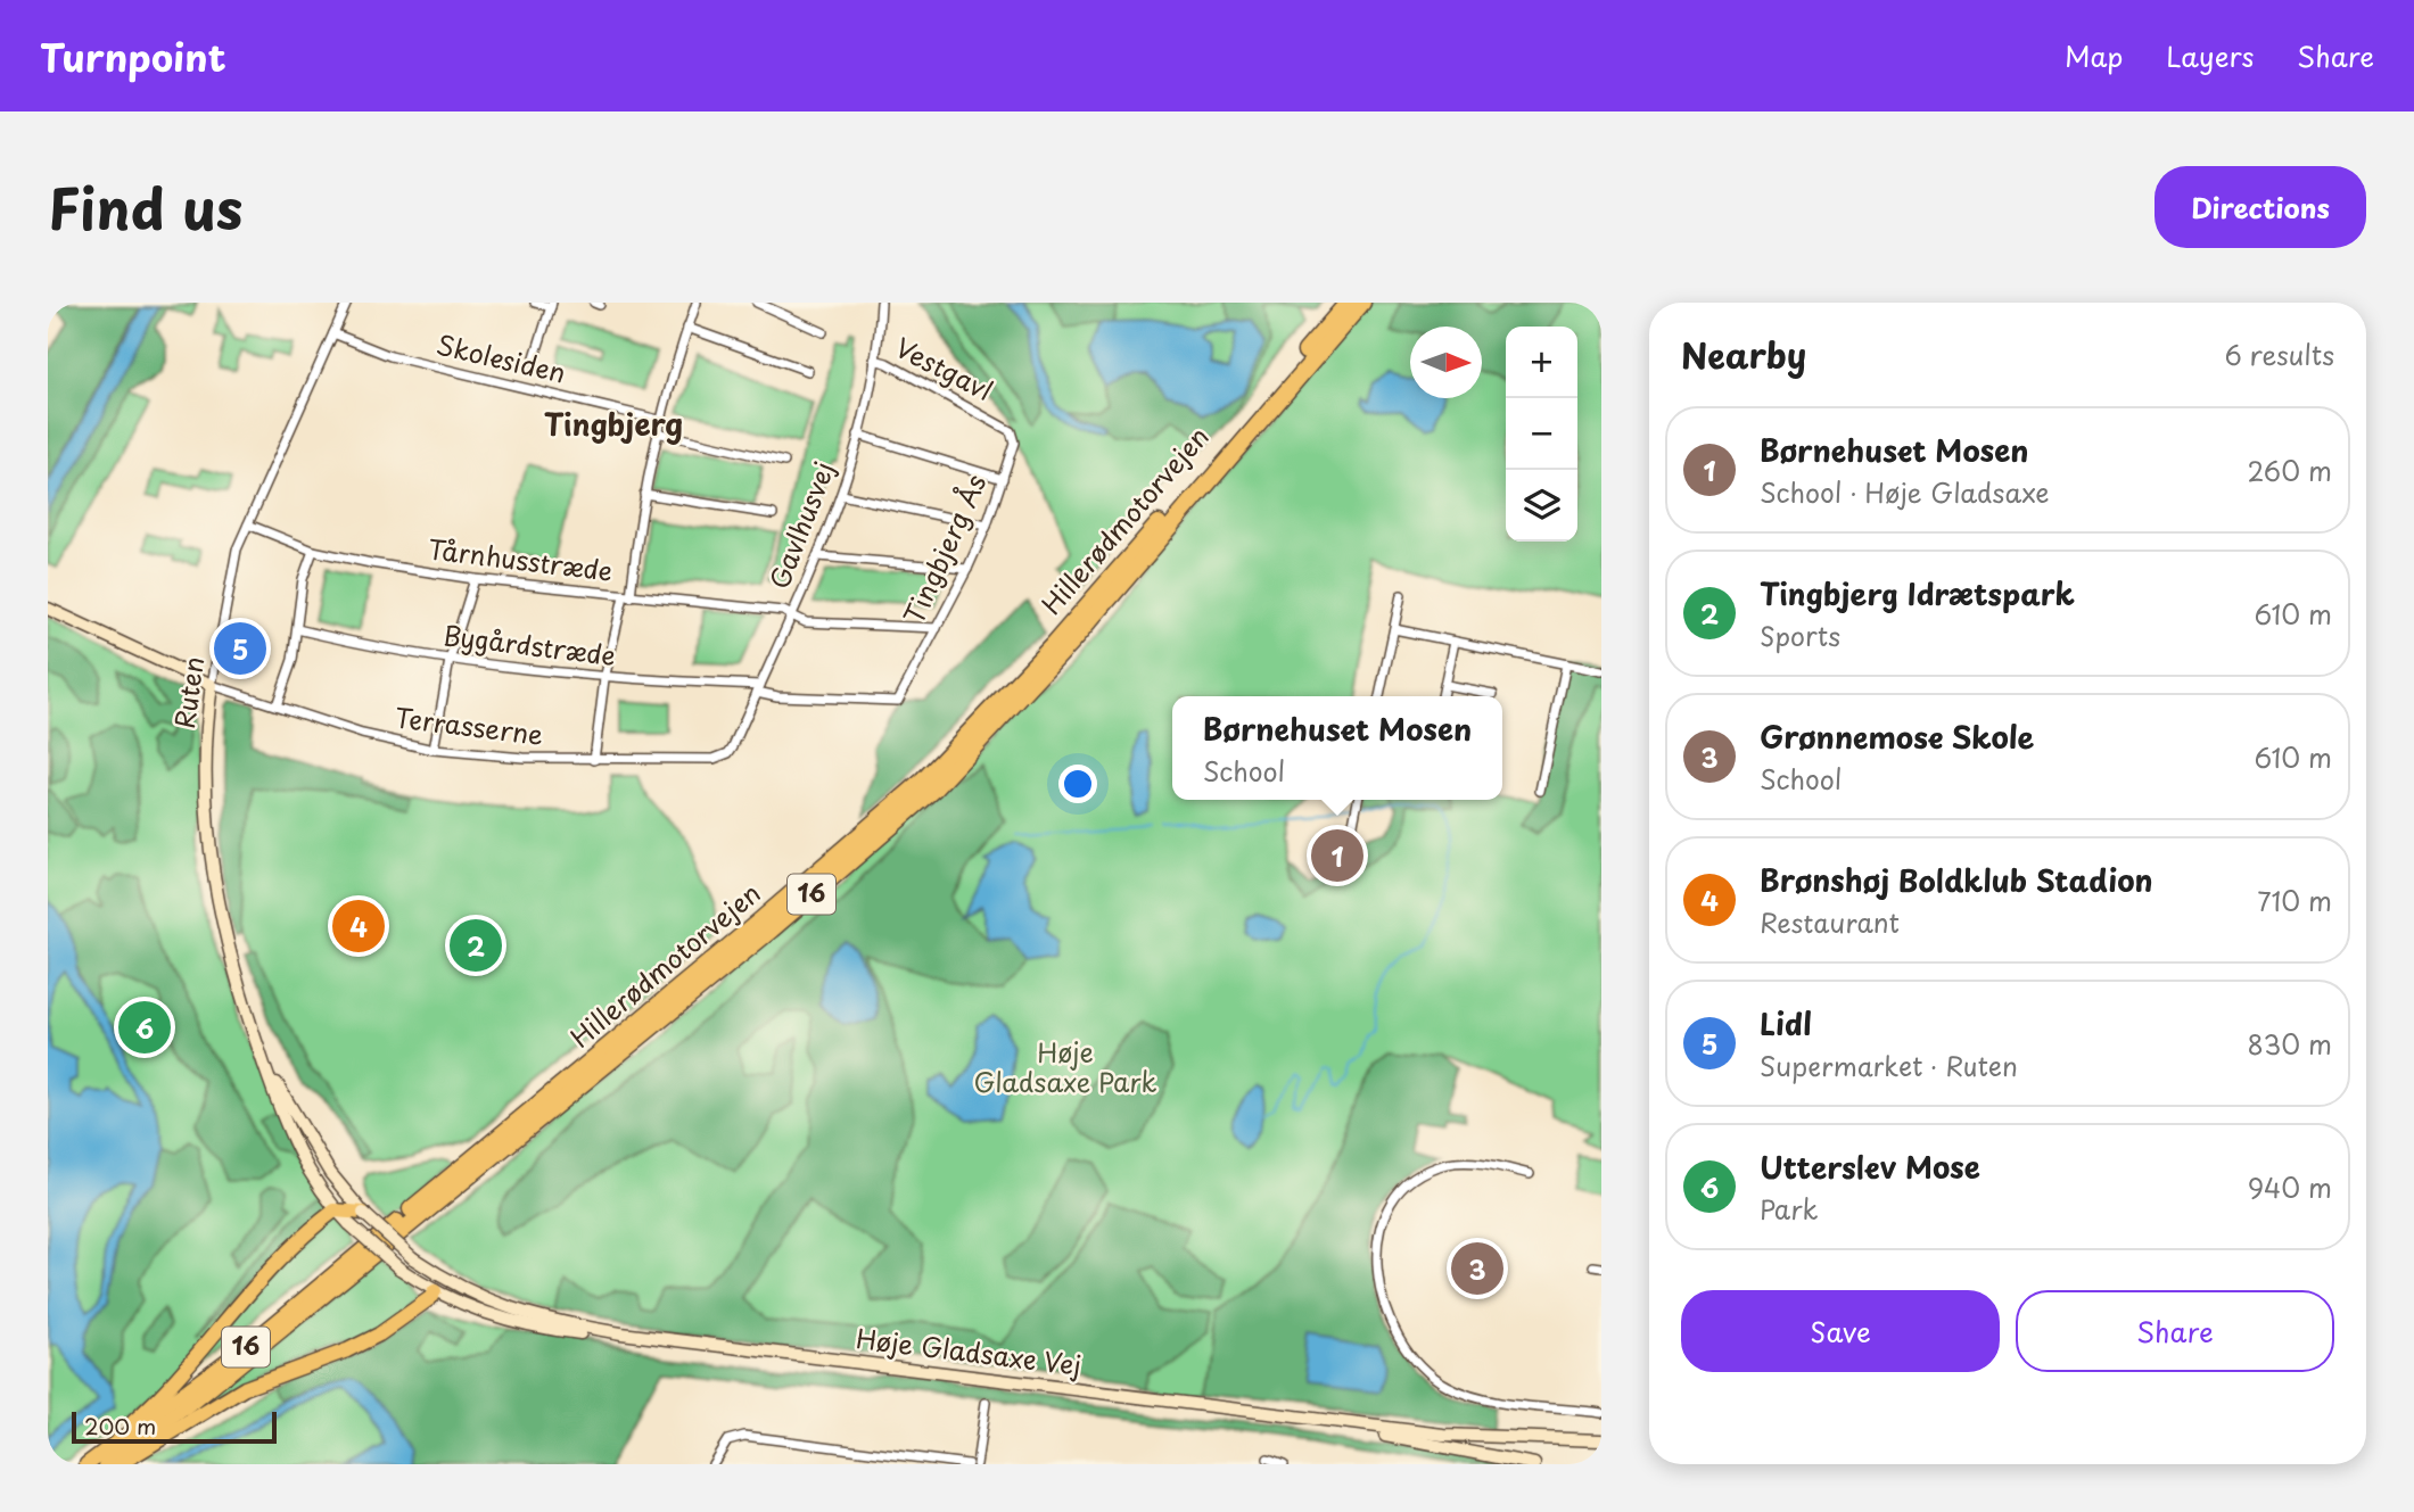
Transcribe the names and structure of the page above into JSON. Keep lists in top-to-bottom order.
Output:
{
  "streets": {
    "highway": ["Hillerødmotorvejen", "16"],
    "street": [
      "Skolesiden",
      "Vestgavl",
      "Gavlhusvej",
      "Tingbjerg Ås",
      "Tårnhusstræde",
      "Bygårdstræde",
      "Ruten",
      "Terrasserne",
      "Høje Gladsaxe Vej"
    ]
  },
  "crossings": [
    ["Skolesiden", "Ruten"],
    ["Vestgavl", "Gavlhusvej"],
    ["Vestgavl", "Tingbjerg Ås"],
    ["Gavlhusvej", "Tårnhusstræde"],
    ["Gavlhusvej", "Bygårdstræde"],
    ["Gavlhusvej", "Terrasserne"],
    ["Tingbjerg Ås", "Tårnhusstræde"],
    ["Tingbjerg Ås", "Bygårdstræde"],
    ["Tårnhusstræde", "Ruten"],
    ["Ruten", "Terrasserne"],
    ["Ruten", "Høje Gladsaxe Vej"]
  ],
  "districts": ["Tingbjerg"],
  "parks": ["Høje Gladsaxe Park"],
  "scale_bar": "200 m",
  "north": "right",
  "page": {
    "header": "Turnpoint",
    "nav": ["Map", "Layers", "Share"],
    "title": "Find us",
    "buttons": [
      "Directions",
      ["Save", "Share"]
    ],
    "heading": ["Nearby", "6 results"],
    "map_buttons": ["+", "−"],
    "list": [
      {
        "mark": "1",
        "name": "Børnehuset Mosen",
        "note": "School · Høje Gladsaxe",
        "value": "260 m"
      },
      {
        "mark": "2",
        "name": "Tingbjerg Idrætspark",
        "note": "Sports",
        "value": "610 m"
      },
      {
        "mark": "3",
        "name": "Grønnemose Skole",
        "note": "School",
        "value": "610 m"
      },
      {
        "mark": "4",
        "name": "Brønshøj Boldklub Stadion",
        "note": "Restaurant",
        "value": "710 m"
      },
      {
        "mark": "5",
        "name": "Lidl",
        "note": "Supermarket · Ruten",
        "value": "830 m"
      },
      {
        "mark": "6",
        "name": "Utterslev Mose",
        "note": "Park",
        "value": "940 m"
      }
    ],
    "pins": [
      "5",
      "1",
      "4",
      "2",
      "6",
      "3"
    ],
    "popup": ["Børnehuset Mosen", "School"],
    "scale": "200 m"
  }
}
